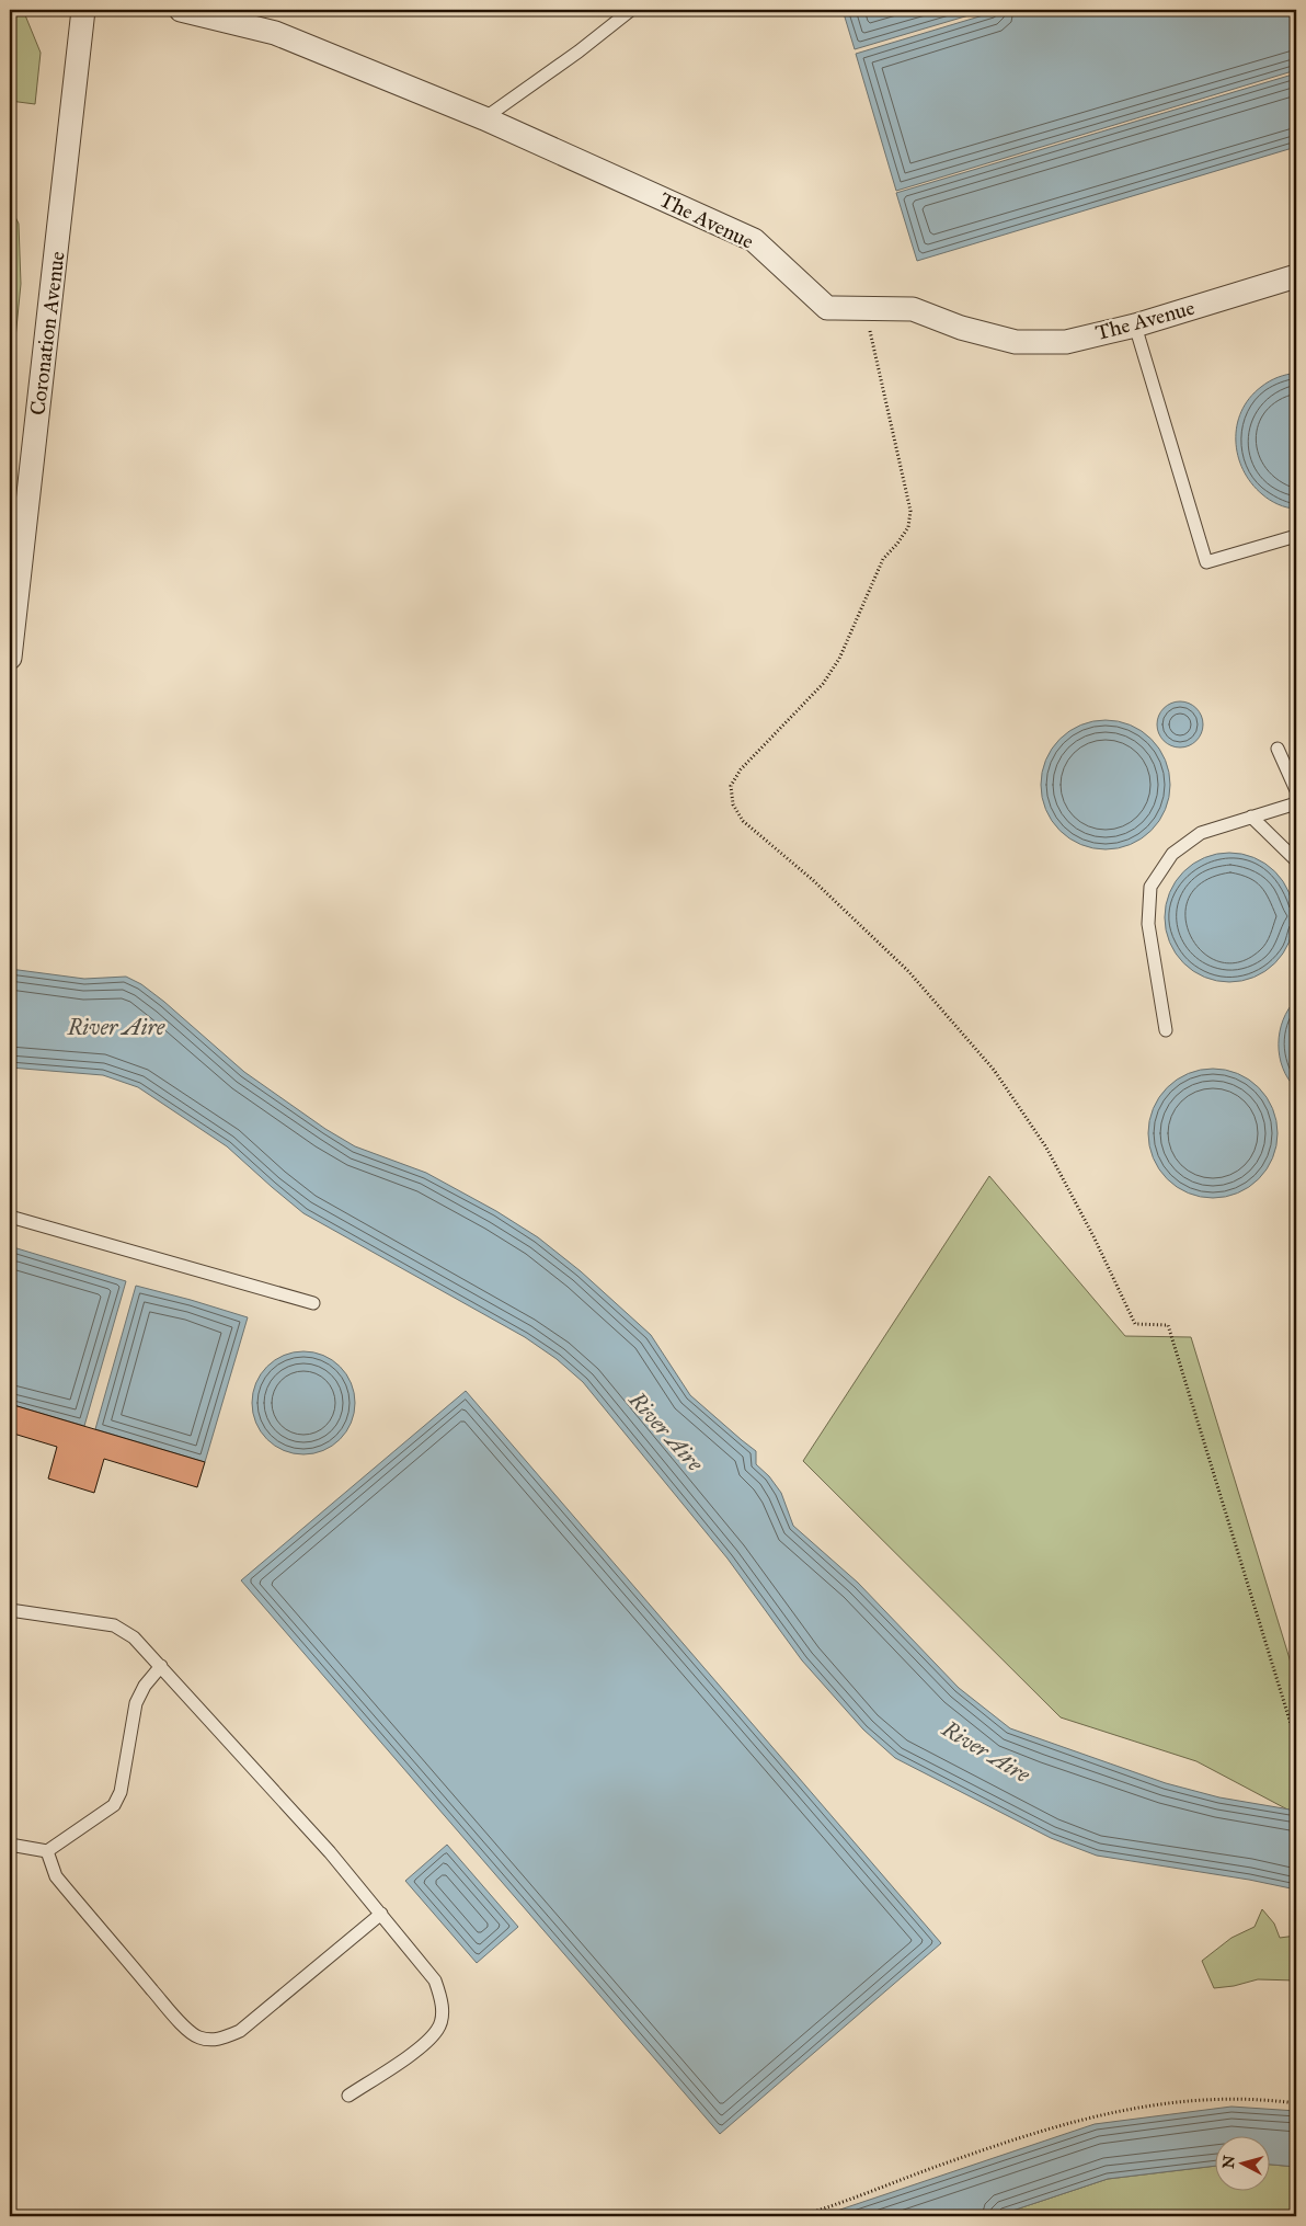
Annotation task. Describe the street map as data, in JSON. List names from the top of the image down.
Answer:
{
  "streets": {
    "street": ["The Avenue", "Coronation Avenue"]
  },
  "water": ["River Aire"],
  "north": "left"
}
